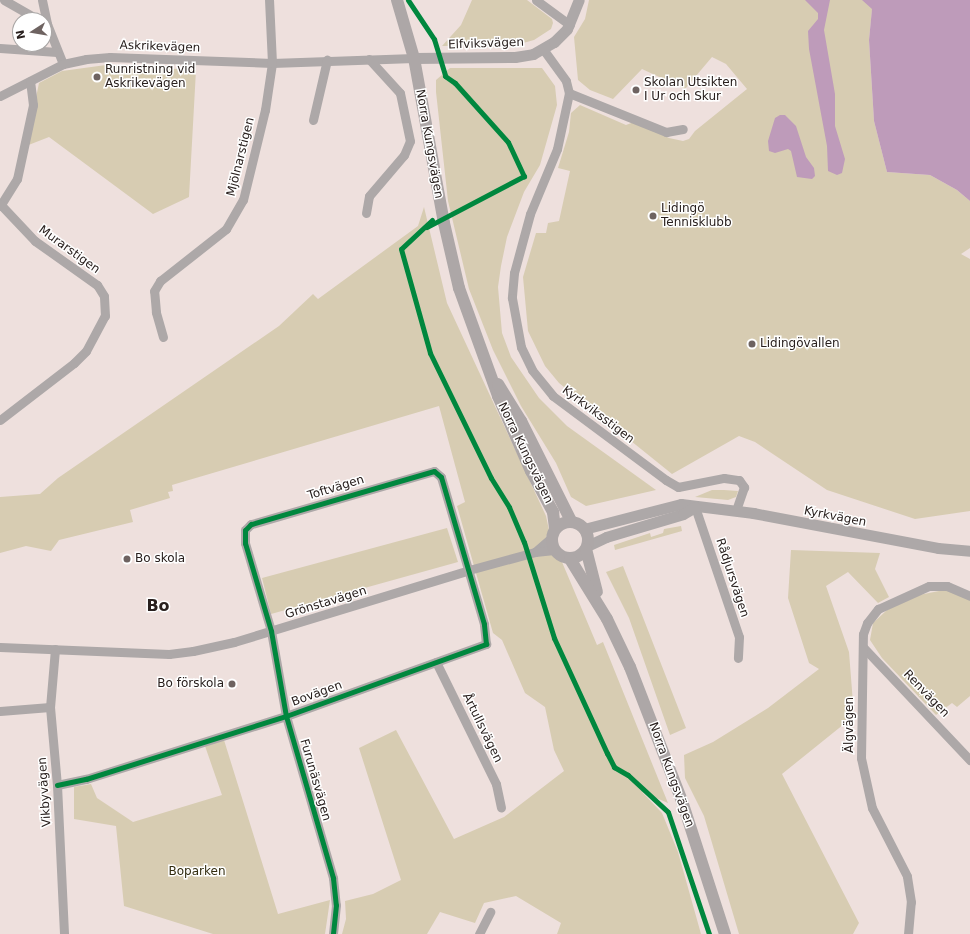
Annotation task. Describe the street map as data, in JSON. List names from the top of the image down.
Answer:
{
  "streets": {
    "main road": ["Norra Kungsvägen"],
    "street": [
      "Elfviksvägen",
      "Askrikevägen",
      "Mjölnarstigen",
      "Murarstigen",
      "Kyrkviksstigen",
      "Toftvägen",
      "Kyrkvägen",
      "Rådjursvägen",
      "Grönstavägen",
      "Bovägen",
      "Renvägen",
      "Älgvägen",
      "Årtullsvägen",
      "Furunäsvägen",
      "Vikbyvägen"
    ]
  },
  "crossings": [
    ["Elfviksvägen", "Askrikevägen"],
    ["Elfviksvägen", "Norra Kungsvägen"],
    ["Askrikevägen", "Norra Kungsvägen"],
    ["Askrikevägen", "Mjölnarstigen"],
    ["Norra Kungsvägen", "Kyrkvägen"],
    ["Norra Kungsvägen", "Grönstavägen"],
    ["Kyrkviksstigen", "Kyrkvägen"],
    ["Toftvägen", "Grönstavägen"],
    ["Toftvägen", "Bovägen"],
    ["Toftvägen", "Furunäsvägen"],
    ["Kyrkvägen", "Rådjursvägen"],
    ["Kyrkvägen", "Grönstavägen"],
    ["Grönstavägen", "Bovägen"],
    ["Grönstavägen", "Furunäsvägen"],
    ["Grönstavägen", "Vikbyvägen"],
    ["Bovägen", "Årtullsvägen"],
    ["Bovägen", "Furunäsvägen"],
    ["Bovägen", "Vikbyvägen"],
    ["Renvägen", "Älgvägen"]
  ],
  "districts": ["Bo"],
  "parks": ["Boparken"],
  "places": [
    "Runristning vid Askrikevägen",
    "Skolan Utsikten I Ur och Skur",
    "Lidingö Tennisklubb",
    "Lidingövallen",
    "Bo skola",
    "Bo förskola"
  ],
  "north": "left"
}
